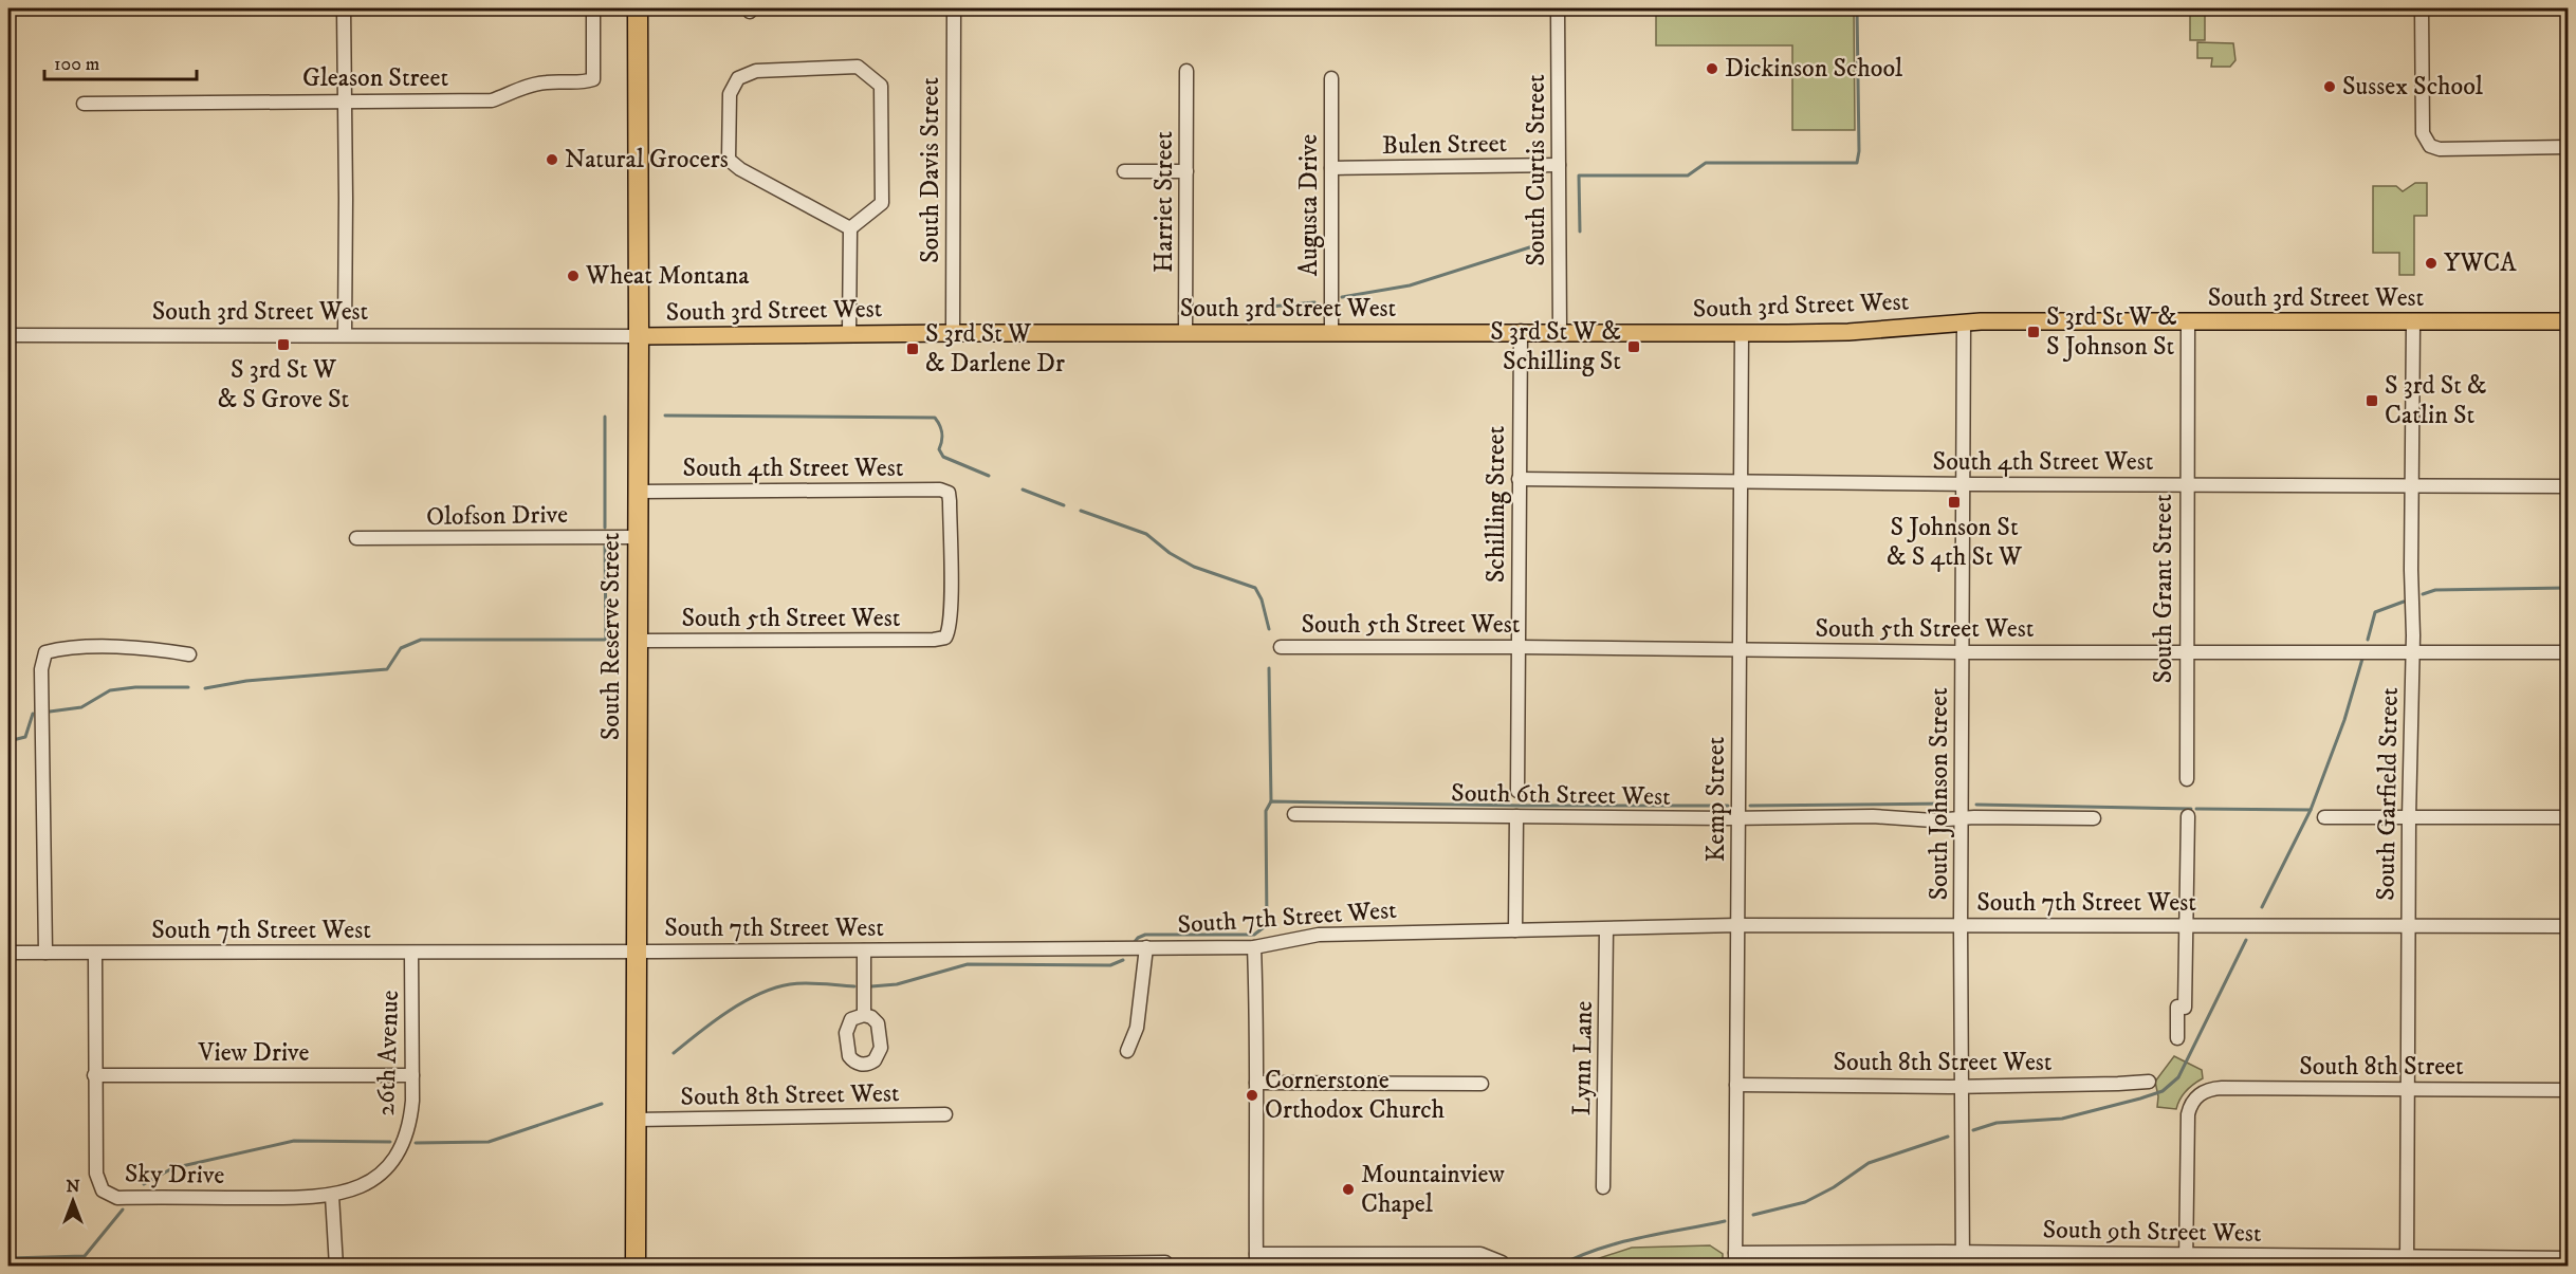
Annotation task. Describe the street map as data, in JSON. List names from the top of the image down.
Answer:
{
  "streets": {
    "highway": ["South Reserve Street"],
    "main road": ["South 3rd Street West"],
    "street": [
      "Gleason Street",
      "Bulen Street",
      "South Davis Street",
      "South Curtis Street",
      "Harriet Street",
      "Augusta Drive",
      "South 4th Street West",
      "Schilling Street",
      "Olofson Drive",
      "South Grant Street",
      "South 5th Street West",
      "South Johnson Street",
      "South Garfield Street",
      "South 6th Street West",
      "Kemp Street",
      "South 7th Street West",
      "View Drive",
      "26th Avenue",
      "Lynn Lane",
      "South 8th Street West",
      "South 8th Street",
      "Sky Drive",
      "South 9th Street West"
    ]
  },
  "crossings": [
    ["Bulen Street", "South Curtis Street"],
    ["Bulen Street", "Augusta Drive"],
    ["South Davis Street", "South 3rd Street West"],
    ["South Curtis Street", "South 3rd Street West"],
    ["Harriet Street", "South 3rd Street West"],
    ["Augusta Drive", "South 3rd Street West"],
    ["South 3rd Street West", "Schilling Street"],
    ["South 3rd Street West", "South Grant Street"],
    ["South 3rd Street West", "South Reserve Street"],
    ["South 3rd Street West", "South Johnson Street"],
    ["South 3rd Street West", "South Garfield Street"],
    ["South 3rd Street West", "Kemp Street"],
    ["South 4th Street West", "Schilling Street"],
    ["South 4th Street West", "South Grant Street"],
    ["South 4th Street West", "South 5th Street West"],
    ["South 4th Street West", "South Reserve Street"],
    ["South 4th Street West", "South Johnson Street"],
    ["South 4th Street West", "South Garfield Street"],
    ["South 4th Street West", "Kemp Street"],
    ["Schilling Street", "South 5th Street West"],
    ["Olofson Drive", "South Reserve Street"],
    ["South Grant Street", "South 5th Street West"],
    ["South 5th Street West", "South Reserve Street"],
    ["South 5th Street West", "South Johnson Street"],
    ["South 5th Street West", "South Garfield Street"],
    ["South 5th Street West", "Kemp Street"],
    ["South Reserve Street", "South 7th Street West"],
    ["South Reserve Street", "South 8th Street West"],
    ["South Johnson Street", "South 6th Street West"],
    ["South Johnson Street", "South 7th Street West"],
    ["South Johnson Street", "South 8th Street West"],
    ["South Johnson Street", "South 9th Street West"],
    ["South Garfield Street", "South 7th Street West"],
    ["South Garfield Street", "South 8th Street"],
    ["South Garfield Street", "South 9th Street West"],
    ["South 6th Street West", "Kemp Street"],
    ["Kemp Street", "South 7th Street West"],
    ["Kemp Street", "South 8th Street West"],
    ["Kemp Street", "South 9th Street West"],
    ["South 7th Street West", "26th Avenue"],
    ["South 7th Street West", "Lynn Lane"],
    ["South 7th Street West", "Sky Drive"],
    ["View Drive", "26th Avenue"],
    ["View Drive", "Sky Drive"],
    ["26th Avenue", "Sky Drive"],
    ["South 8th Street", "South 9th Street West"]
  ],
  "places": {
    "other": [
      "Dickinson School",
      "Sussex School",
      "Natural Grocers",
      "YWCA",
      "Wheat Montana",
      "Cornerstone Orthodox Church",
      "Mountainview Chapel"
    ],
    "transit": [
      "S 3rd St W & S Johnson St",
      "S 3rd St W & S Grove St",
      "S 3rd St W & Schilling St",
      "S 3rd St W & Darlene Dr",
      "S 3rd St & Catlin St",
      "S Johnson St & S 4th St W"
    ]
  },
  "scale_bar": "100 m",
  "north": "top"
}
